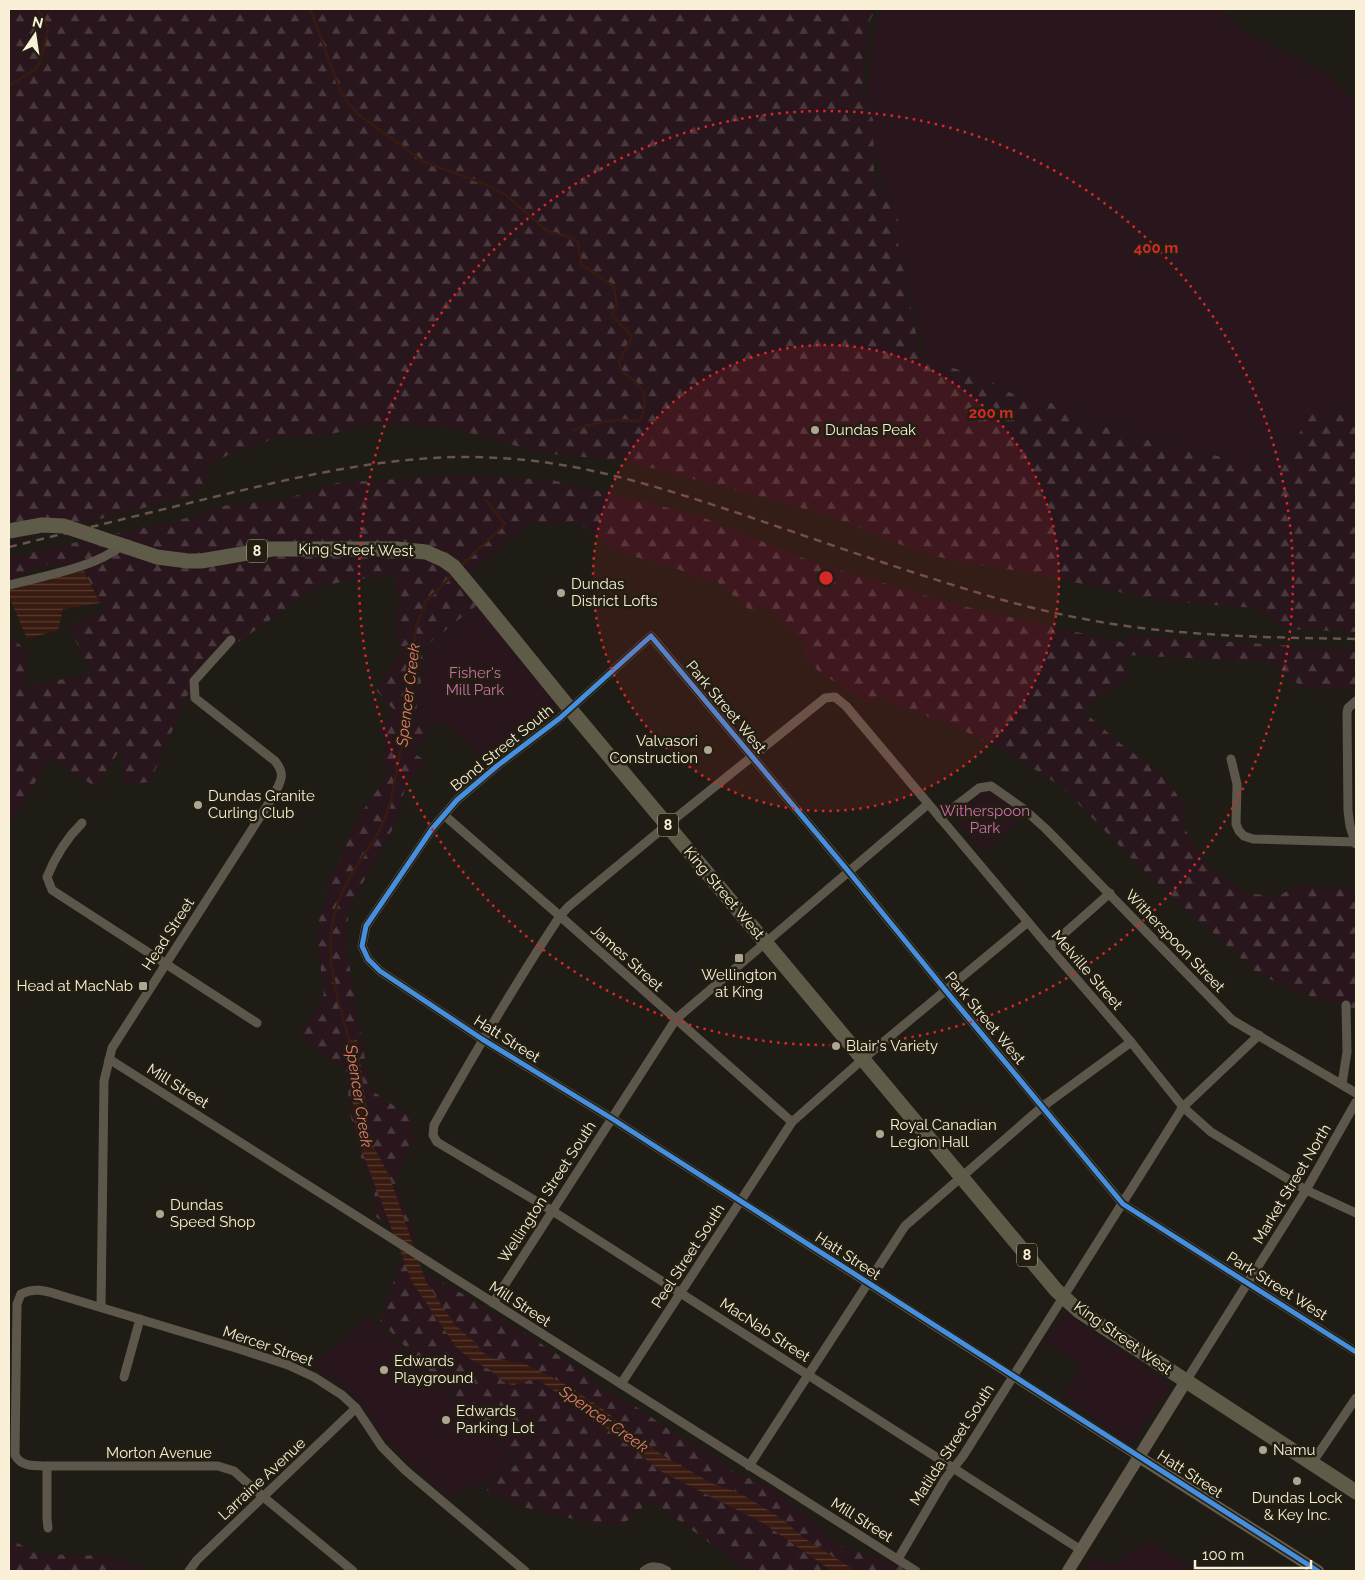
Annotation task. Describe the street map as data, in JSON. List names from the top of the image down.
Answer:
{
  "streets": {
    "main road": ["King Street West", "8"],
    "street": [
      "Park Street West",
      "Bond Street South",
      "Head Street",
      "Witherspoon Street",
      "James Street",
      "Melville Street",
      "Hatt Street",
      "Mill Street",
      "Market Street North",
      "Wellington Street South",
      "Peel Street South",
      "MacNab Street",
      "Mercer Street",
      "Matilda Street South",
      "Morton Avenue",
      "Larraine Avenue"
    ]
  },
  "crossings": [
    ["King Street West", "Bond Street South"],
    ["King Street West", "Market Street North"],
    ["King Street West", "Wellington Street South"],
    ["King Street West", "Peel Street South"],
    ["King Street West", "Matilda Street South"],
    ["Park Street West", "Bond Street South"],
    ["Park Street West", "Melville Street"],
    ["Park Street West", "Market Street North"],
    ["Park Street West", "Wellington Street South"],
    ["Park Street West", "Peel Street South"],
    ["Park Street West", "Matilda Street South"],
    ["Bond Street South", "James Street"],
    ["Bond Street South", "Hatt Street"],
    ["Head Street", "Mill Street"],
    ["Head Street", "Mercer Street"],
    ["Witherspoon Street", "Melville Street"],
    ["Witherspoon Street", "Matilda Street South"],
    ["James Street", "Wellington Street South"],
    ["James Street", "Peel Street South"],
    ["Melville Street", "Market Street North"],
    ["Melville Street", "Wellington Street South"],
    ["Melville Street", "Peel Street South"],
    ["Melville Street", "Matilda Street South"],
    ["Hatt Street", "Wellington Street South"],
    ["Hatt Street", "Peel Street South"],
    ["Hatt Street", "MacNab Street"],
    ["Hatt Street", "Matilda Street South"],
    ["Mill Street", "Wellington Street South"],
    ["Mill Street", "Peel Street South"],
    ["Mill Street", "Matilda Street South"],
    ["Wellington Street South", "MacNab Street"],
    ["Peel Street South", "MacNab Street"],
    ["MacNab Street", "Matilda Street South"],
    ["Mercer Street", "Morton Avenue"],
    ["Mercer Street", "Larraine Avenue"],
    ["Morton Avenue", "Larraine Avenue"]
  ],
  "water": ["Spencer Creek"],
  "parks": ["Fisher's Mill Park", "Witherspoon Park"],
  "places": {
    "other": [
      "Dundas Peak",
      "Dundas District Lofts",
      "Valvasori Construction",
      "Dundas Granite Curling Club",
      "Blair's Variety",
      "Royal Canadian Legion Hall",
      "Dundas Speed Shop",
      "Edwards Playground",
      "Edwards Parking Lot",
      "Namu",
      "Dundas Lock & Key Inc."
    ],
    "transit": ["Wellington at King", "Head at MacNab"]
  },
  "scale_bar": "100 m",
  "north": "top",
  "rings": ["400 m", "200 m"]
}
